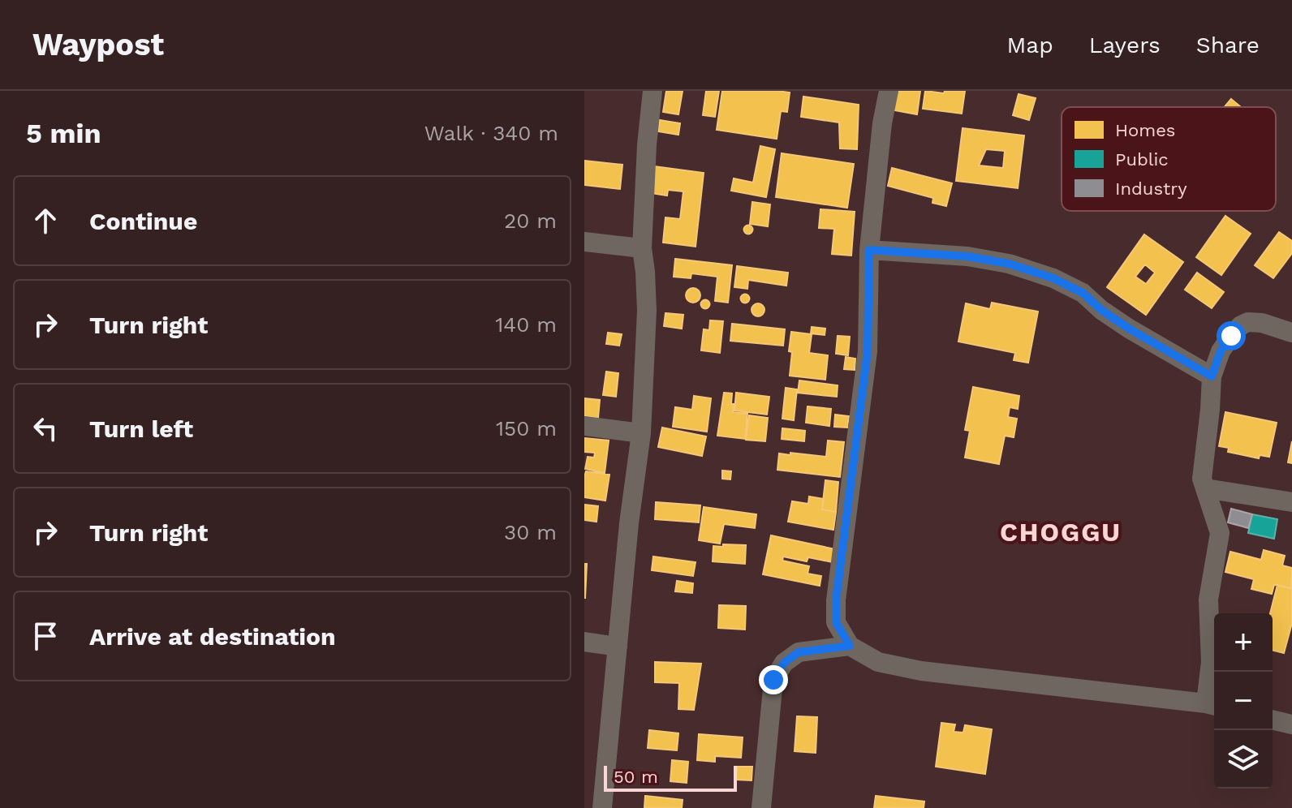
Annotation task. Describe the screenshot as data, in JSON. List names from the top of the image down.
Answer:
{
  "districts": ["CHOGGU"],
  "legend": ["Homes", "Public", "Industry"],
  "scale_bar": "50 m",
  "page": {
    "header": "Waypost",
    "nav": ["Map", "Layers", "Share"],
    "heading": ["5 min", "Walk · 340 m"],
    "list": [
      ["Continue", "20 m"],
      ["Turn right", "140 m"],
      ["Turn left", "150 m"],
      ["Turn right", "30 m"],
      "Arrive at destination"
    ],
    "map_buttons": ["+", "−"],
    "scale": "50 m"
  }
}
